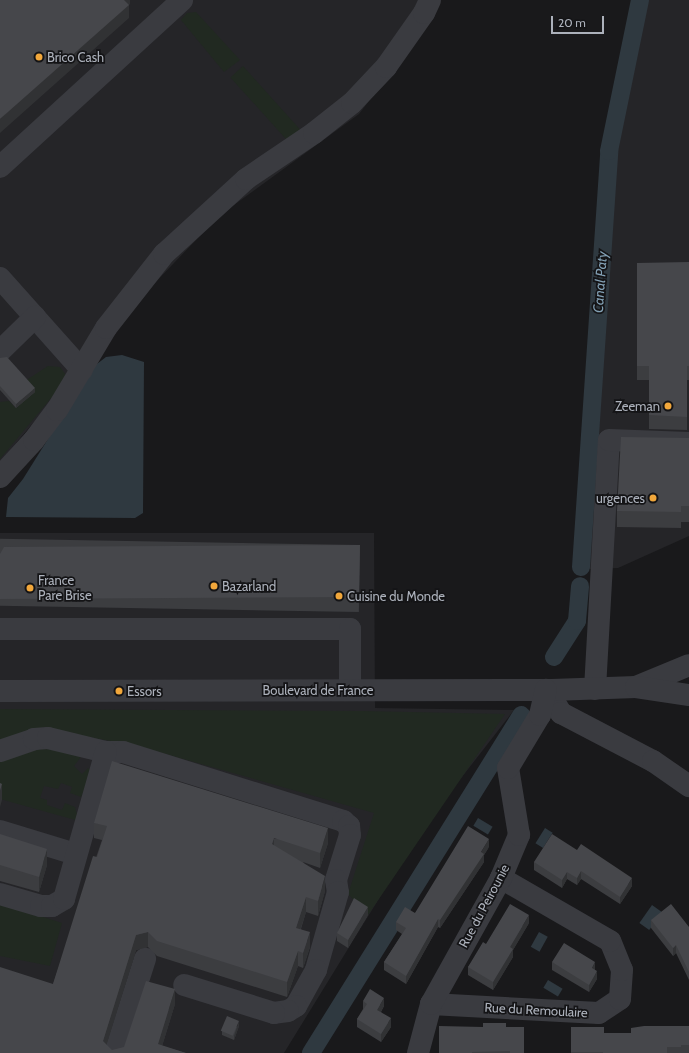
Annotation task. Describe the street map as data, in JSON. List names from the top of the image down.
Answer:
{
  "streets": {
    "street": ["Boulevard de France", "Rue du Peirounie", "Rue du Remoulaire"]
  },
  "crossings": [
    ["Boulevard de France", "Rue du Peirounie"],
    ["Rue du Peirounie", "Rue du Remoulaire"]
  ],
  "water": ["Canal Paty"],
  "places": [
    "Brico Cash",
    "Zeeman",
    "urgences",
    "Bazarland",
    "France Pare Brise",
    "Cuisine du Monde",
    "Essors"
  ],
  "scale_bar": "20 m"
}
